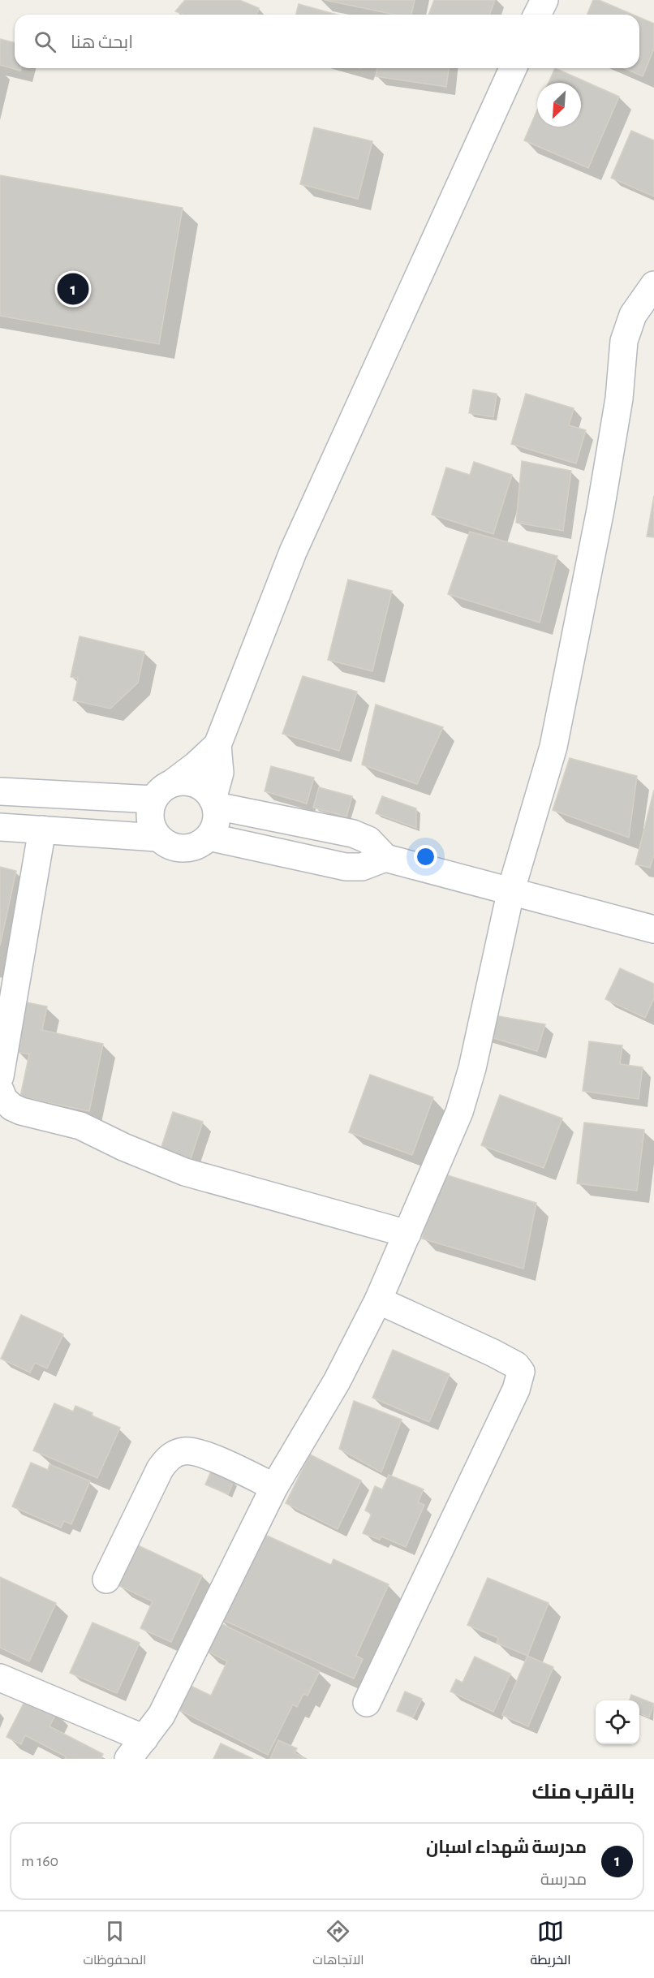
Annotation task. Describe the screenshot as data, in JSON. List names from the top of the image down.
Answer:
{
  "north": "bottom left",
  "page": {
    "search": "ابحث هنا",
    "pins": "1",
    "heading": "بالقرب منك",
    "list": [
      {
        "mark": "1",
        "name": "مدرسة شهداء اسبان",
        "note": "مدرسة",
        "value": "160 m"
      }
    ],
    "nav": ["الخريطة", "الاتجاهات", "المحفوظات"]
  }
}
